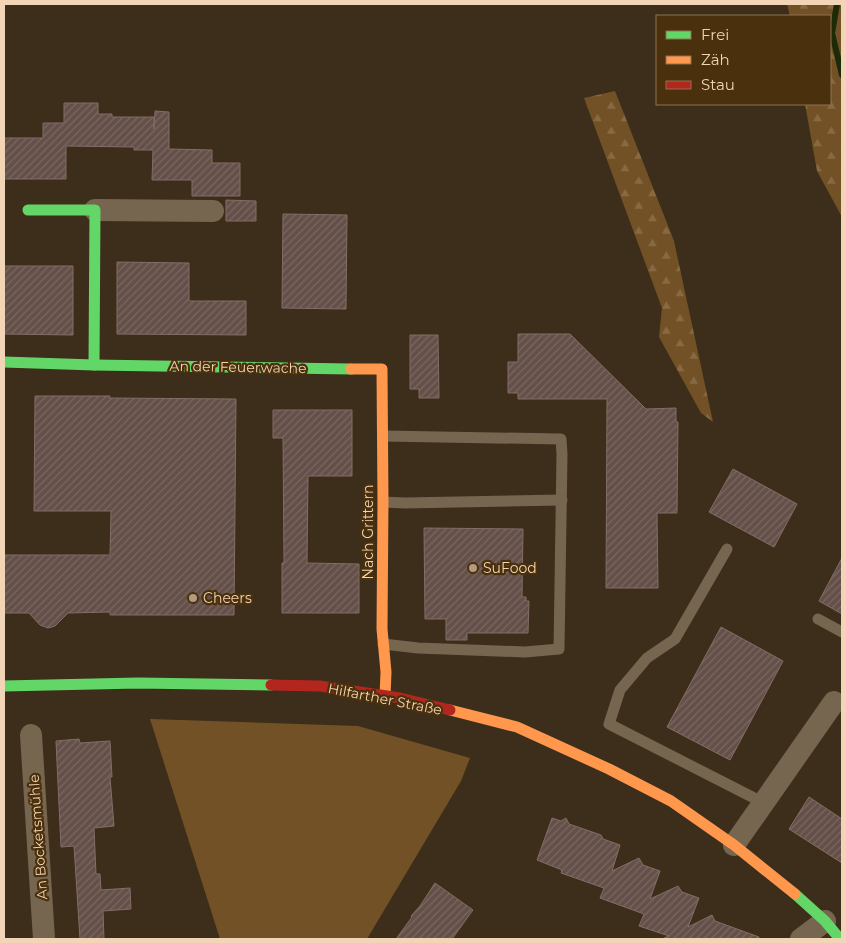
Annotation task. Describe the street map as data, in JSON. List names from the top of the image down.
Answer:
{
  "streets": {
    "street": [
      "An der Feuerwache",
      "Nach Grittern",
      "Hilfarther Straße",
      "An Bocketsmühle"
    ]
  },
  "crossings": [
    ["An der Feuerwache", "Nach Grittern"],
    ["Nach Grittern", "Hilfarther Straße"]
  ],
  "places": ["SuFood", "Cheers"],
  "legend": ["Frei", "Zäh", "Stau"]
}
